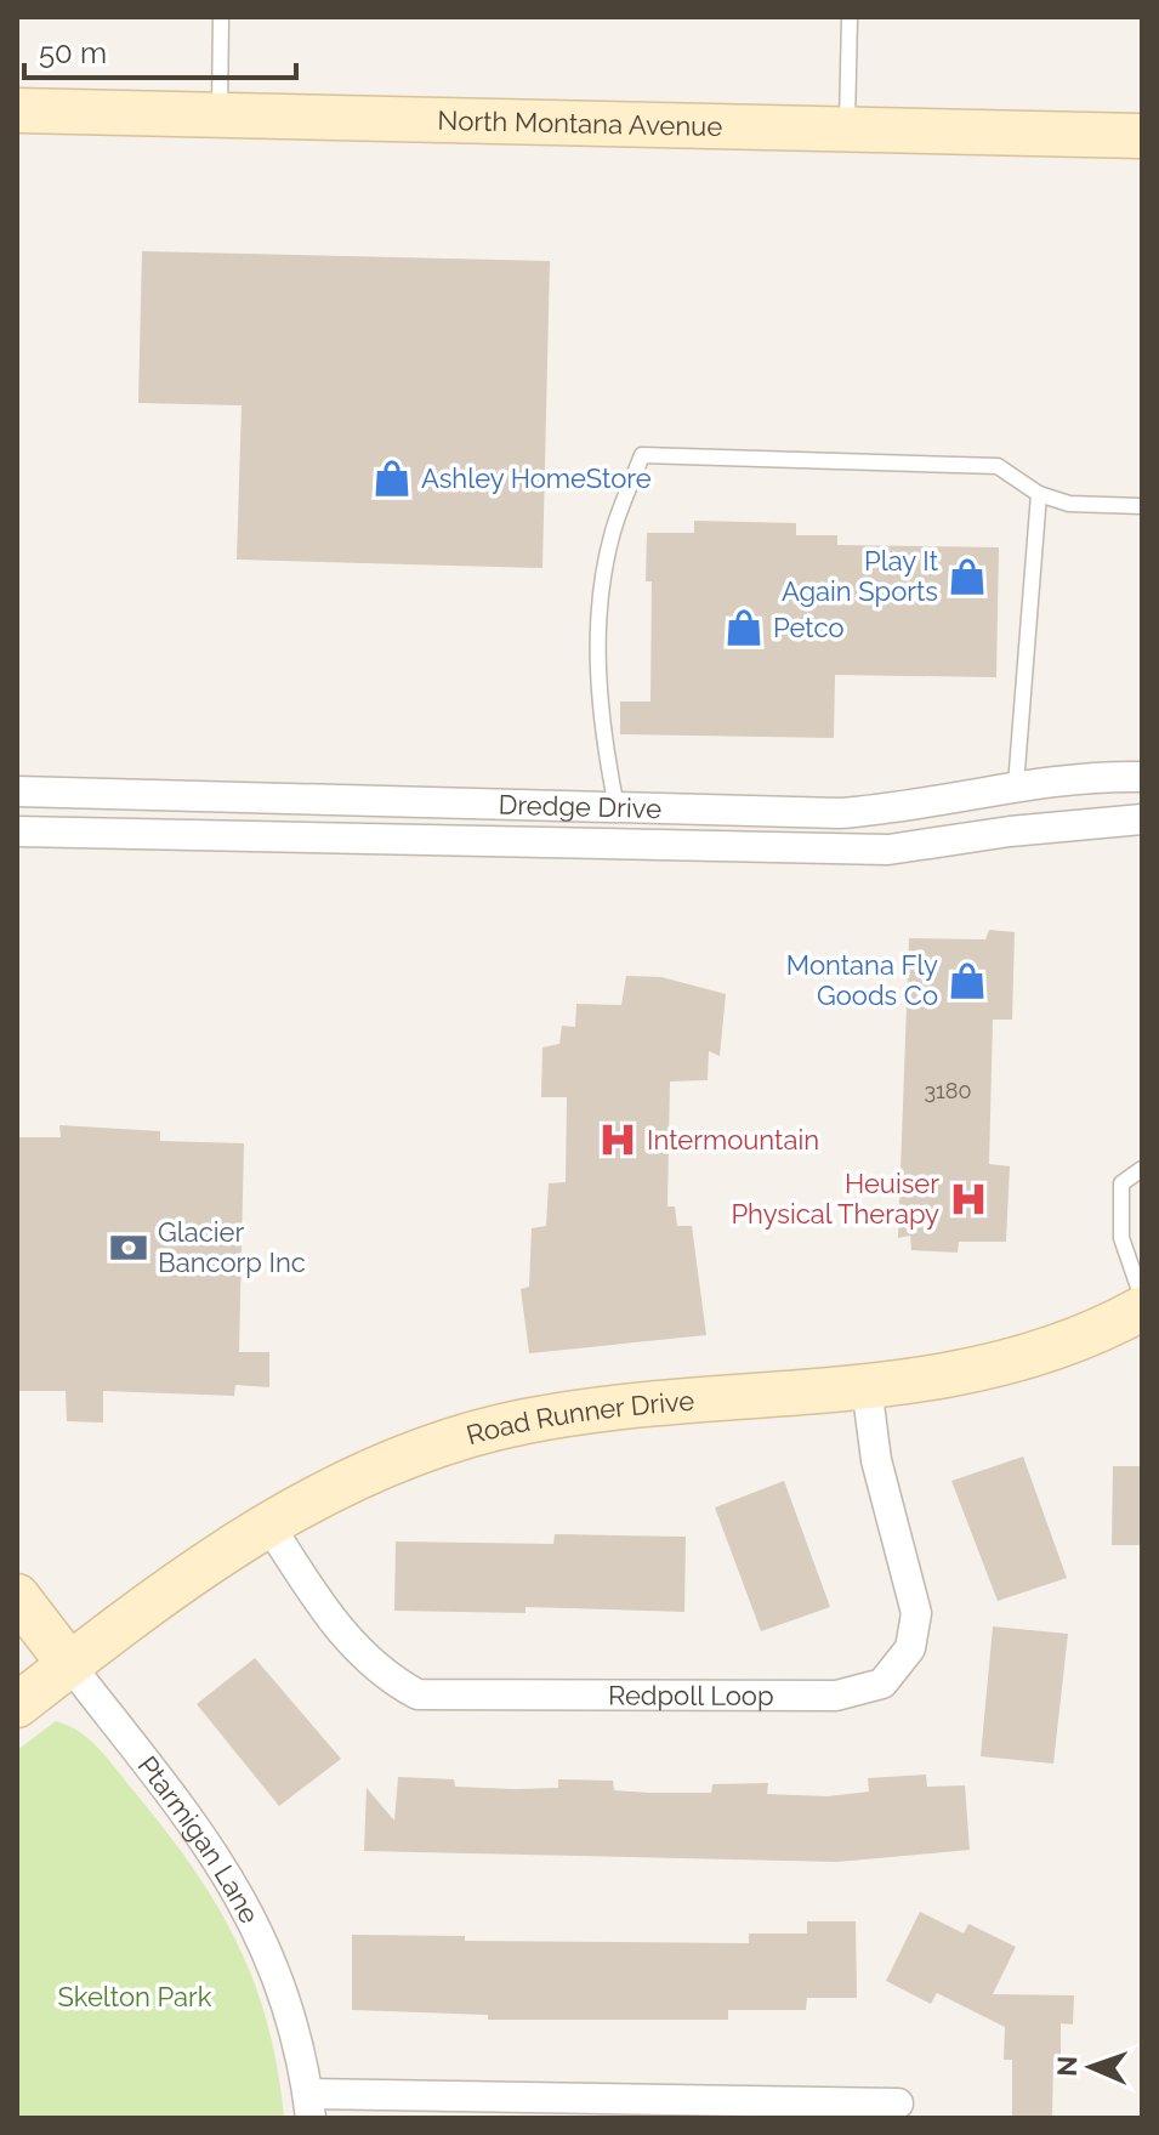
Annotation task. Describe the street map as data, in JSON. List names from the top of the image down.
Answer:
{
  "streets": {
    "street": [
      "North Montana Avenue",
      "Dredge Drive",
      "Road Runner Drive",
      "Redpoll Loop",
      "Ptarmigan Lane"
    ]
  },
  "crossings": [
    ["Road Runner Drive", "Redpoll Loop"],
    ["Road Runner Drive", "Ptarmigan Lane"]
  ],
  "parks": ["Skelton Park"],
  "places": {
    "shop": [
      "Ashley HomeStore",
      "Play It Again Sports",
      "Petco",
      "Montana Fly Goods Co"
    ],
    "hospital": ["Intermountain", "Heuiser Physical Therapy"],
    "bank": ["Glacier Bancorp Inc"]
  },
  "house_numbers": ["3180"],
  "scale_bar": "50 m",
  "north": "left"
}
